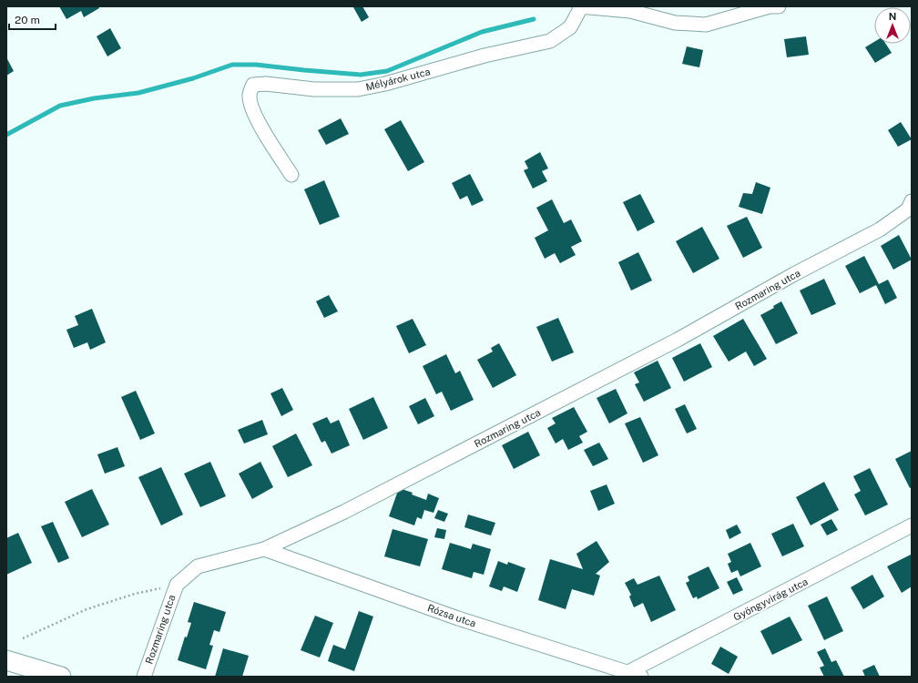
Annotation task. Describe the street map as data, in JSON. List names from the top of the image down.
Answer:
{
  "streets": {
    "street": [
      "Mélyárok utca",
      "Rozmaring utca",
      "Gyöngyvirág utca",
      "Rózsa utca"
    ]
  },
  "crossings": [
    ["Rozmaring utca", "Rózsa utca"],
    ["Gyöngyvirág utca", "Rózsa utca"]
  ],
  "scale_bar": "20 m",
  "north": "top"
}
